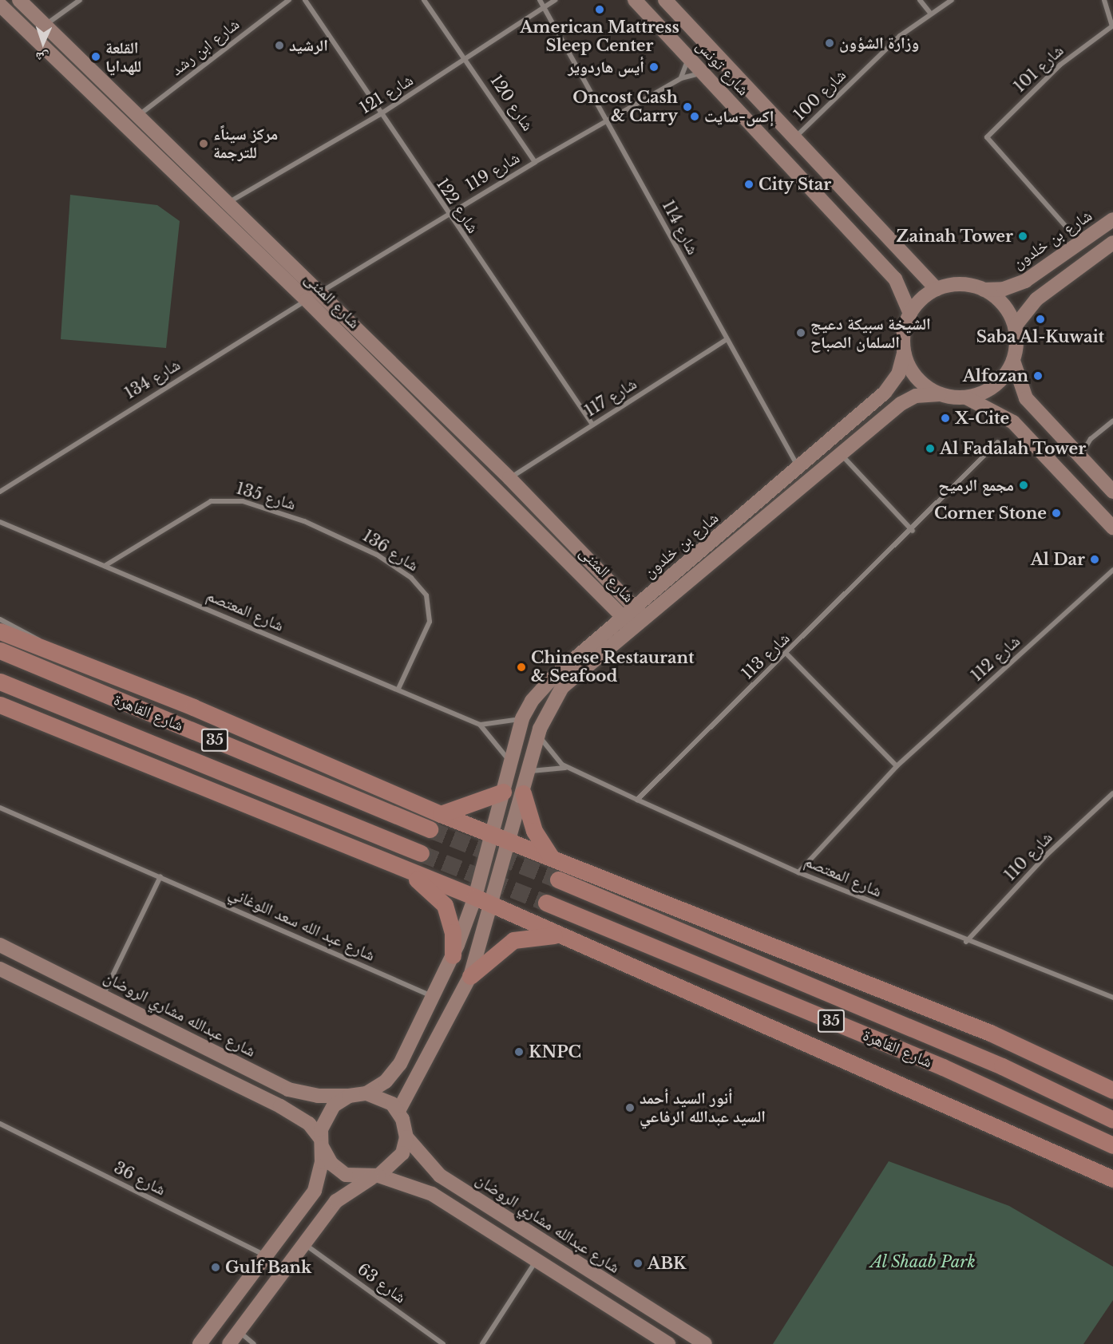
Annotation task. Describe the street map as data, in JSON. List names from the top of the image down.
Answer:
{
  "streets": {
    "main road": ["شارع القاهرة", "35"],
    "street": [
      "شارع ابن رشد",
      "شارع تونس",
      "شارع 101",
      "شارع 121",
      "شارع 100",
      "شارع 120",
      "شارع 119",
      "شارع 122",
      "شارع 114",
      "شارع بن خلدون",
      "شارع المثنى",
      "شارع 134",
      "شارع 117",
      "شارع 135",
      "شارع 136",
      "شارع المعتصم",
      "شارع 113",
      "شارع 112",
      "شارع 110",
      "شارع عبد الله سعد اللوغاني",
      "شارع عبدالله مشاري الروضان",
      "شارع 36",
      "شارع 63"
    ]
  },
  "crossings": [
    ["شارع ابن رشد", "شارع المثنى"],
    ["شارع تونس", "شارع 100"],
    ["شارع تونس", "شارع 119"],
    ["شارع تونس", "شارع بن خلدون"],
    ["شارع 101", "شارع بن خلدون"],
    ["شارع 121", "شارع 120"],
    ["شارع 121", "شارع 122"],
    ["شارع 121", "شارع 114"],
    ["شارع 121", "شارع المثنى"],
    ["شارع 120", "شارع 119"],
    ["شارع 119", "شارع 122"],
    ["شارع 119", "شارع 114"],
    ["شارع 119", "شارع المثنى"],
    ["شارع 119", "شارع 134"],
    ["شارع 122", "شارع 117"],
    ["شارع 114", "شارع بن خلدون"],
    ["شارع 114", "شارع 117"],
    ["شارع بن خلدون", "شارع المثنى"],
    ["شارع بن خلدون", "شارع المعتصم"],
    ["شارع المثنى", "شارع 134"],
    ["شارع المثنى", "شارع 117"],
    ["شارع 135", "شارع 136"],
    ["شارع 135", "شارع المعتصم"],
    ["شارع 136", "شارع المعتصم"],
    ["شارع المعتصم", "شارع 113"],
    ["شارع المعتصم", "شارع 112"],
    ["شارع المعتصم", "شارع 110"]
  ],
  "parks": ["Al Shaab Park"],
  "places": [
    "American Mattress Sleep Center",
    "وزارة الشؤون",
    "الرشيد",
    "القلعة للهدايا",
    "أيس هاردوير",
    "Oncost Cash & Carry",
    "إكس-سايت",
    "مركز سيناًء للترجمة",
    "City Star",
    "Zainah Tower",
    "Saba Al-Kuwait",
    "الشيخة سبيكة دعيج السلمان الصباح",
    "Alfozan",
    "X-Cite",
    "Al Fadalah Tower",
    "مجمع الرميح",
    "Corner Stone",
    "Al Dar",
    "Chinese Restaurant & Seafood",
    "KNPC",
    "أنور السيد أحمد السيد عبدالله الرفاعي",
    "ABK",
    "Gulf Bank"
  ],
  "north": "bottom"
}
